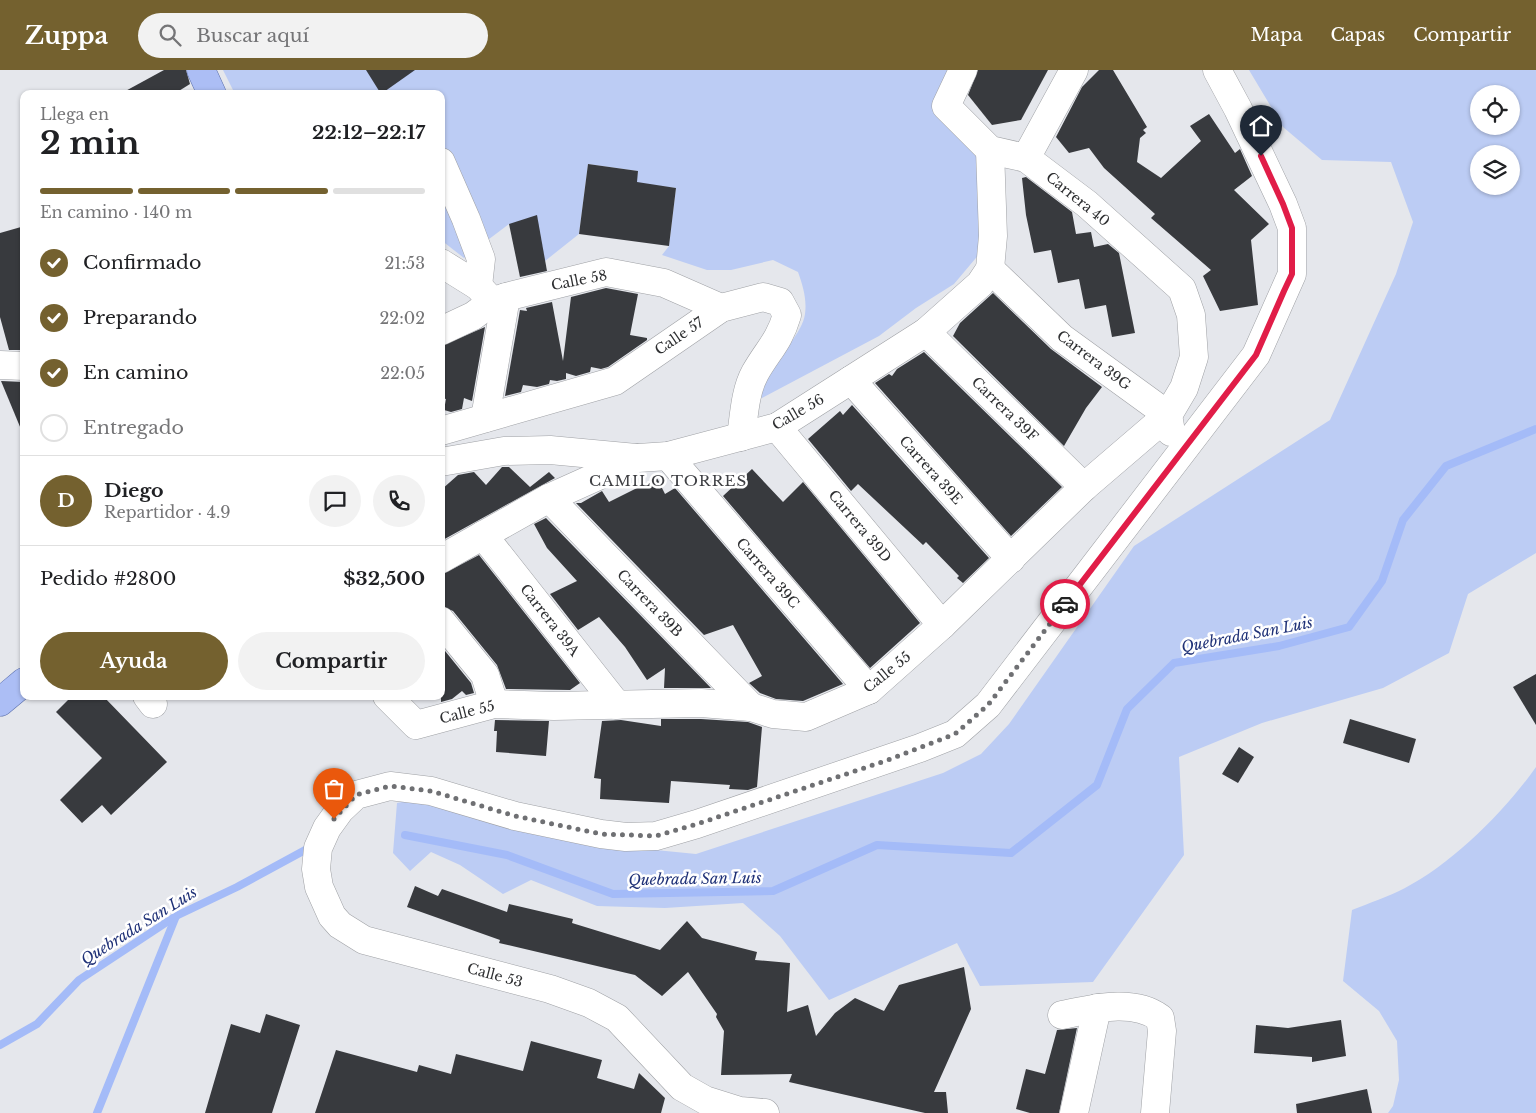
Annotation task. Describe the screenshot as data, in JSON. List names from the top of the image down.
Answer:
{
  "streets": {
    "street": [
      "Carrera 40",
      "Calle 58",
      "Calle 57",
      "Carrera 39G",
      "Carrera 39F",
      "Calle 56",
      "Carrera 39E",
      "Carrera 39D",
      "Carrera 39C",
      "Carrera 39B",
      "Carrera 39A",
      "Calle 55",
      "Calle 53"
    ]
  },
  "crossings": [
    ["Carrera 40", "Calle 55"],
    ["Calle 58", "Calle 57"],
    ["Calle 57", "Calle 56"],
    ["Carrera 39G", "Calle 56"],
    ["Carrera 39G", "Calle 55"],
    ["Carrera 39F", "Calle 56"],
    ["Carrera 39F", "Calle 55"],
    ["Calle 56", "Carrera 39E"],
    ["Calle 56", "Carrera 39D"],
    ["Calle 56", "Carrera 39C"],
    ["Calle 56", "Carrera 39B"],
    ["Calle 56", "Carrera 39A"],
    ["Carrera 39E", "Calle 55"],
    ["Carrera 39D", "Calle 55"],
    ["Carrera 39C", "Calle 55"],
    ["Carrera 39B", "Calle 55"],
    ["Carrera 39A", "Calle 55"]
  ],
  "districts": ["CAMILO TORRES"],
  "water": ["Quebrada San Luis"],
  "page": {
    "header": "Zuppa",
    "search": "Buscar aquí",
    "nav": ["Mapa", "Capas", "Compartir"],
    "heading": ["2 min", "Llega en", "22:12–22:17"],
    "panel": [
      "Diego",
      "Repartidor · 4.9",
      "Pedido #2800",
      "$32,500"
    ],
    "bar": "En camino · 140 m",
    "list": [
      ["Confirmado", "21:53"],
      ["Preparando", "22:02"],
      ["En camino", "22:05"],
      "Entregado"
    ],
    "round": "D",
    "buttons": ["Ayuda", "Compartir"]
  }
}
